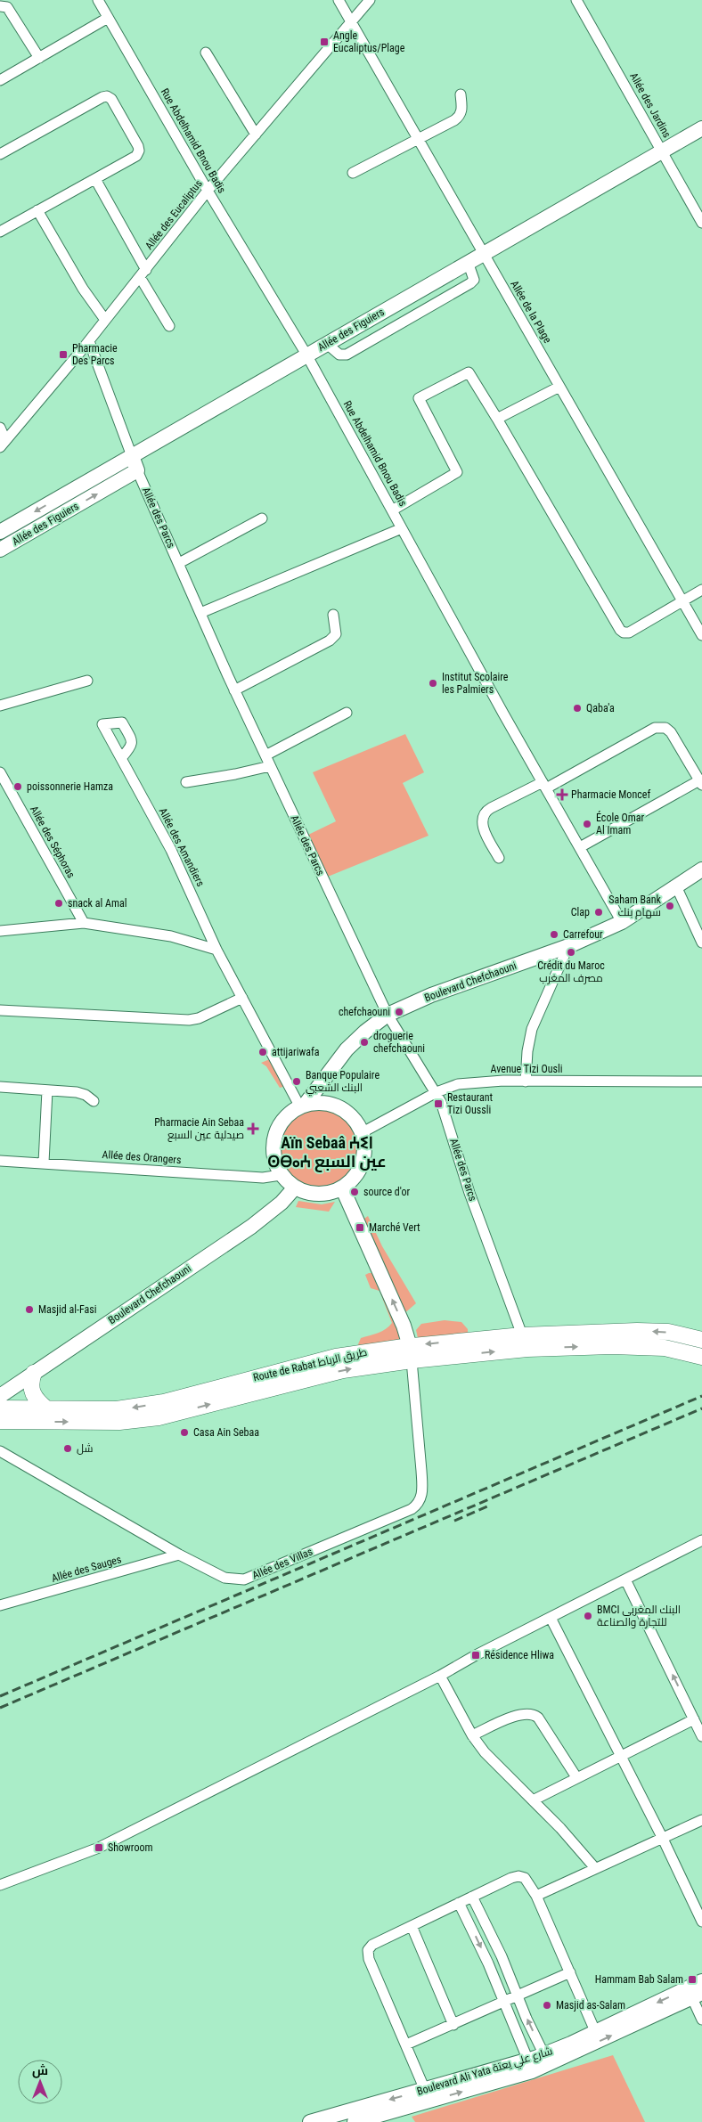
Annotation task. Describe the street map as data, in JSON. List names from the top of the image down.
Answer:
{
  "streets": {
    "main road": ["Route de Rabat طريق الرباط"],
    "street": [
      "Allée des Jardins",
      "Rue Abdelhamid Bnou Badis",
      "Allée des Eucaliptus",
      "Allée de la Plage",
      "Allée des Figuiers",
      "Allée des Parcs",
      "Allée des Séphoras",
      "Allée des Amandiers",
      "Boulevard Chefchaouni",
      "Avenue Tizi Ousli",
      "Allée des Orangers",
      "Allée des Villas",
      "Allée des Sauges",
      "Boulevard Ali Yata شارع علي يعتة"
    ]
  },
  "crossings": [
    ["Allée des Jardins", "Allée des Figuiers"],
    ["Rue Abdelhamid Bnou Badis", "Allée des Eucaliptus"],
    ["Rue Abdelhamid Bnou Badis", "Allée des Figuiers"],
    ["Rue Abdelhamid Bnou Badis", "Boulevard Chefchaouni"],
    ["Allée des Eucaliptus", "Allée de la Plage"],
    ["Allée des Eucaliptus", "Allée des Parcs"],
    ["Allée de la Plage", "Allée des Figuiers"],
    ["Allée des Figuiers", "Allée des Parcs"],
    ["Allée des Parcs", "Boulevard Chefchaouni"],
    ["Allée des Parcs", "Avenue Tizi Ousli"],
    ["Allée des Parcs", "Route de Rabat طريق الرباط"],
    ["Allée des Amandiers", "Boulevard Chefchaouni"],
    ["Allée des Amandiers", "Avenue Tizi Ousli"],
    ["Allée des Amandiers", "Allée des Orangers"],
    ["Allée des Amandiers", "Allée des Villas"],
    ["Boulevard Chefchaouni", "Avenue Tizi Ousli"],
    ["Boulevard Chefchaouni", "Allée des Orangers"],
    ["Boulevard Chefchaouni", "Allée des Villas"],
    ["Avenue Tizi Ousli", "Allée des Orangers"],
    ["Avenue Tizi Ousli", "Allée des Villas"],
    ["Allée des Orangers", "Allée des Villas"],
    ["Route de Rabat طريق الرباط", "Allée des Villas"],
    ["Allée des Villas", "Allée des Sauges"]
  ],
  "districts": ["Aïn Sebaâ ⵄⵉⵏ ⵙⴱⴰⵄ عين السبع"],
  "places": {
    "transit": [
      "Angle Eucaliptus/Plage",
      "Pharmacie Des Parcs",
      "Restaurant Tizi Oussli",
      "Marché Vert",
      "Résidence Hliwa",
      "Showroom",
      "Hammam Bab Salam"
    ],
    "other": [
      "Institut Scolaire les Palmiers",
      "Qaba'a",
      "poissonnerie Hamza",
      "École Omar Al Imam",
      "snack al Amal",
      "Saham Bank سهام بنك",
      "Clap",
      "Carrefour",
      "Crédit du Maroc مصرف المغرب",
      "chefchaouni",
      "droguerie chefchaouni",
      "attijariwafa",
      "Banque Populaire البنك الشعبي",
      "source d'or",
      "Masjid al-Fasi",
      "Casa Ain Sebaa",
      "شل",
      "BMCI البنك المغربي للتجارة والصناعة",
      "Masjid as-Salam"
    ],
    "health": ["Pharmacie Moncef", "Pharmacie Ain Sebaa صيدلية عين السبع"]
  },
  "north": "top"
}
